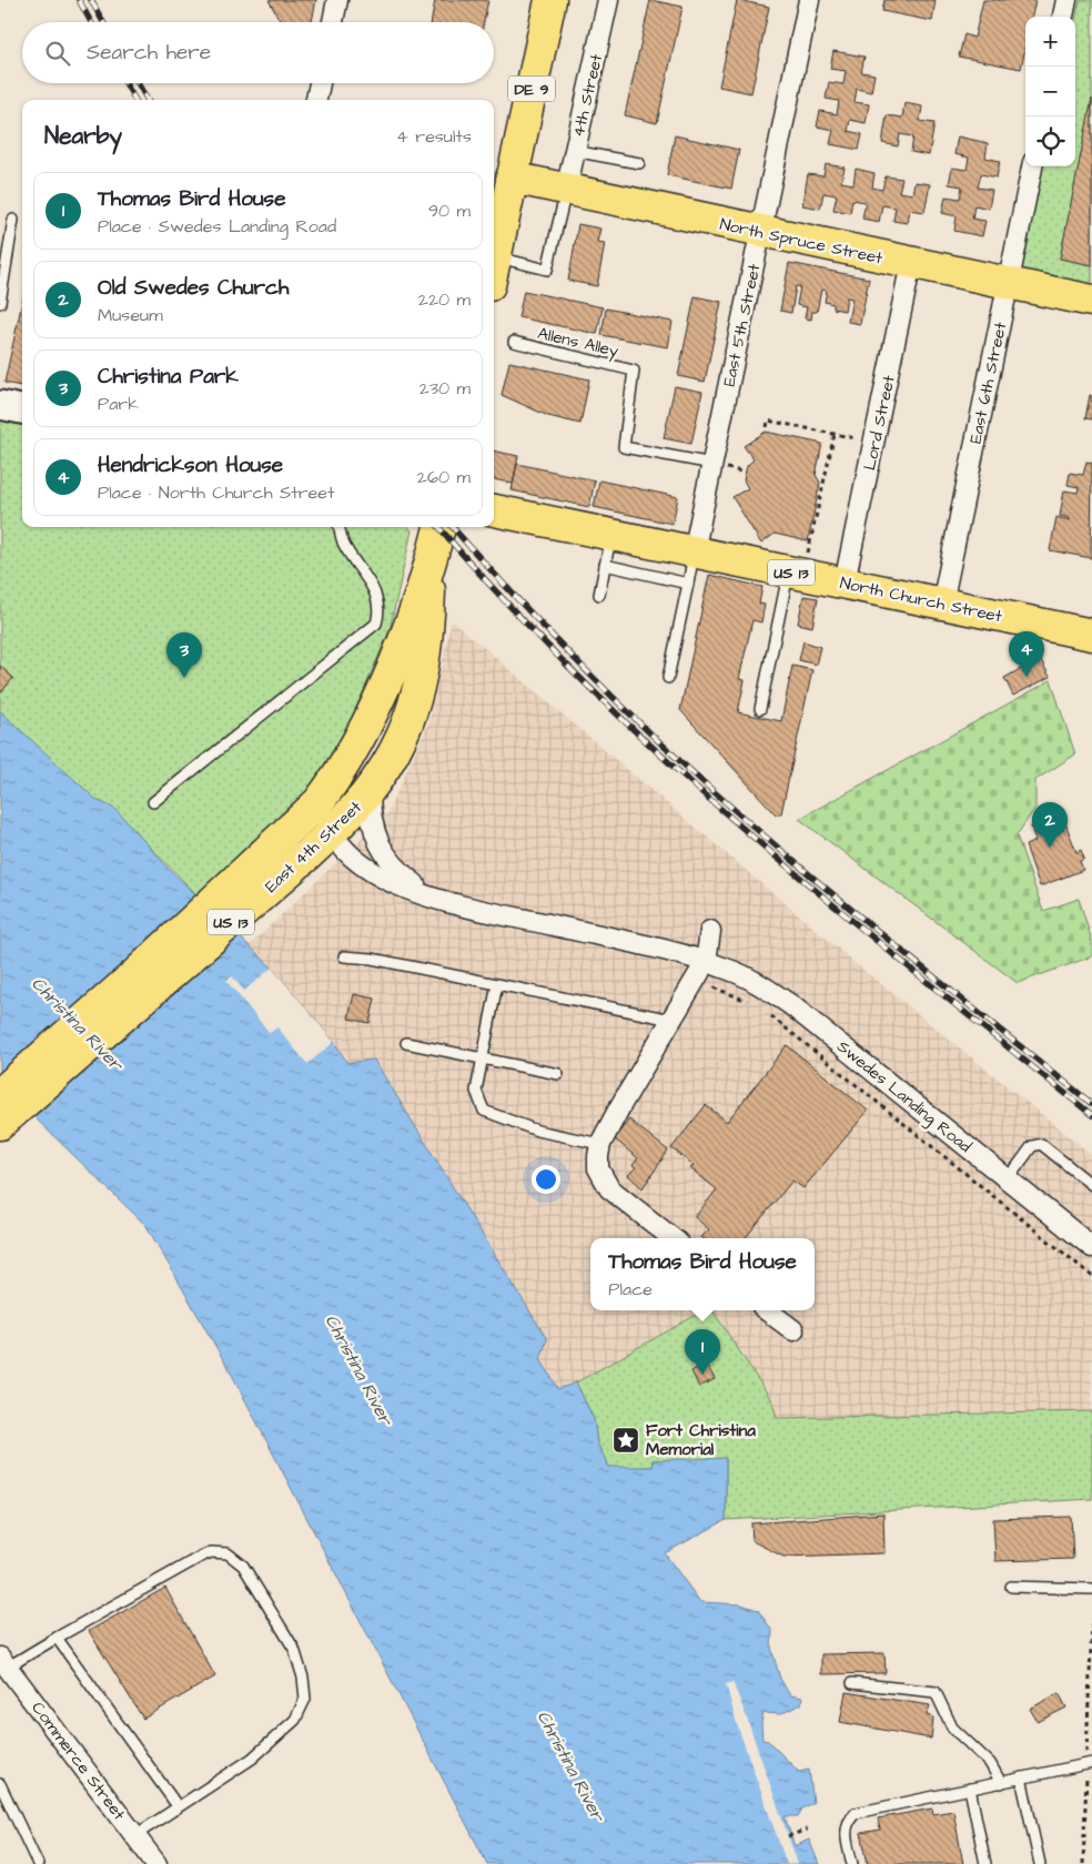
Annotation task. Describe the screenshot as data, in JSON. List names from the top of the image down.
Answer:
{
  "streets": {
    "main road": [
      "DE 9",
      "North Spruce Street",
      "US 13",
      "North Church Street",
      "East 4th Street"
    ],
    "street": [
      "4th Street",
      "East 5th Street",
      "East 6th Street",
      "Lord Street",
      "Swedes Landing Road",
      "Commerce Street"
    ],
    "lane": ["Allens Alley"]
  },
  "crossings": [
    ["DE 9", "North Spruce Street"],
    ["4th Street", "North Spruce Street"],
    ["North Spruce Street", "East 5th Street"],
    ["North Spruce Street", "East 6th Street"],
    ["North Spruce Street", "Lord Street"],
    ["East 5th Street", "Allens Alley"],
    ["East 5th Street", "North Church Street"],
    ["East 6th Street", "North Church Street"],
    ["Lord Street", "North Church Street"],
    ["East 4th Street", "Swedes Landing Road"]
  ],
  "water": ["Christina River"],
  "places": {
    "place": ["Fort Christina Memorial"]
  },
  "page": {
    "map_buttons": ["+", "−"],
    "search": "Search here",
    "heading": ["Nearby", "4 results"],
    "list": [
      {
        "mark": "1",
        "name": "Thomas Bird House",
        "note": "Place · Swedes Landing Road",
        "value": "90 m"
      },
      {
        "mark": "2",
        "name": "Old Swedes Church",
        "note": "Museum",
        "value": "220 m"
      },
      {
        "mark": "3",
        "name": "Christina Park",
        "note": "Park",
        "value": "230 m"
      },
      {
        "mark": "4",
        "name": "Hendrickson House",
        "note": "Place · North Church Street",
        "value": "260 m"
      }
    ],
    "pins": [
      "4",
      "3",
      "2",
      "1"
    ],
    "popup": ["Thomas Bird House", "Place"]
  }
}
